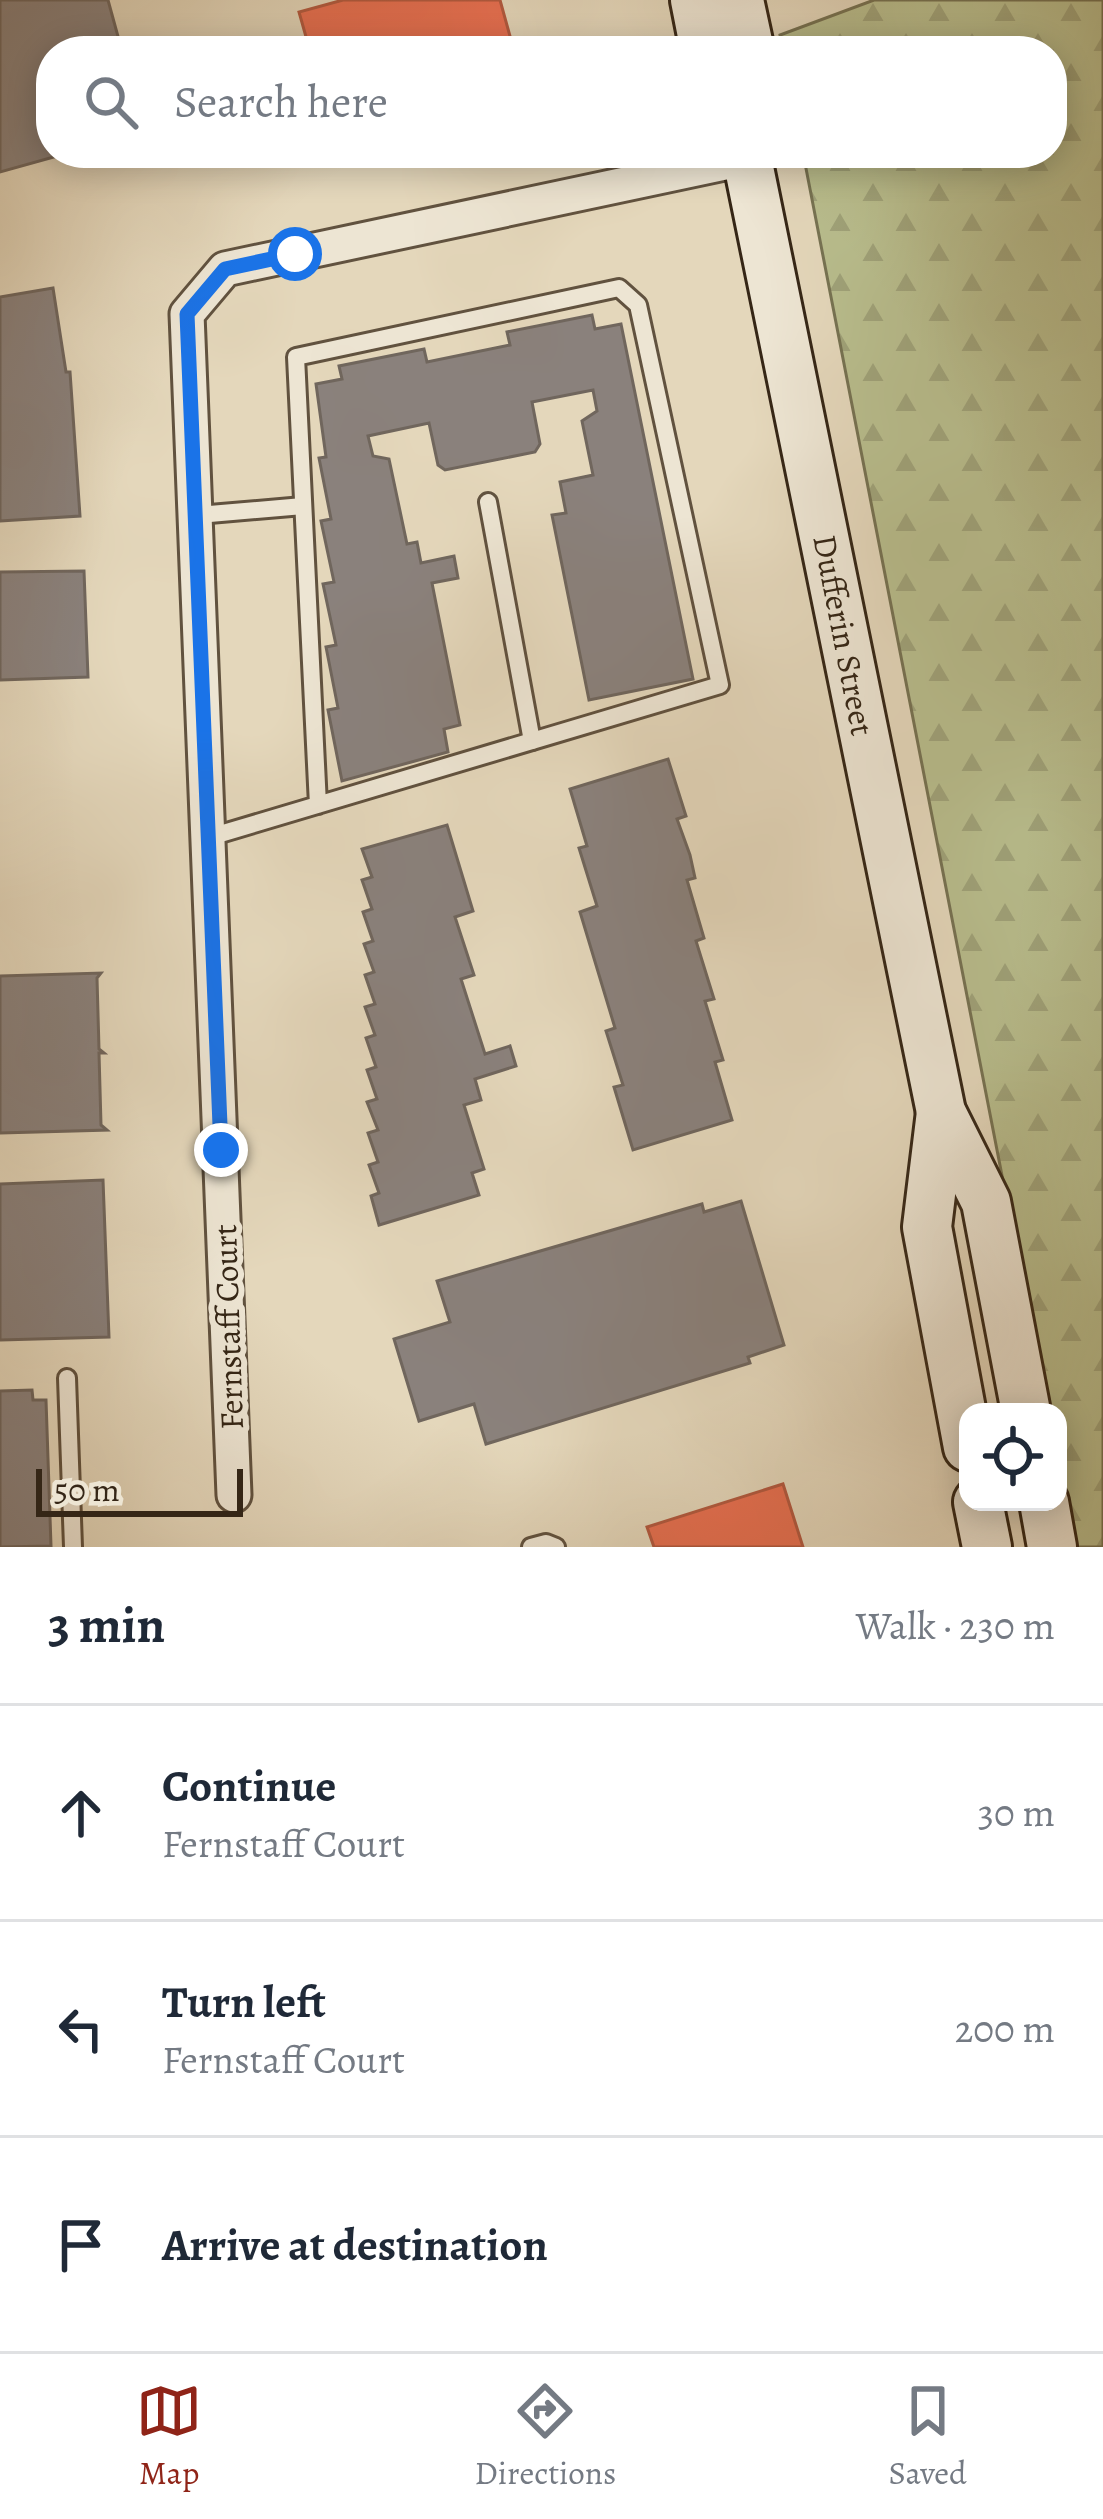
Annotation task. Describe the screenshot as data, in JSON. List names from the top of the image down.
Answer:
{
  "streets": {
    "main road": ["Dufferin Street"],
    "street": ["Fernstaff Court"]
  },
  "scale_bar": "50 m",
  "page": {
    "search": "Search here",
    "scale": "50 m",
    "heading": ["3 min", "Walk · 230 m"],
    "list": [
      ["Continue", "Fernstaff Court", "30 m"],
      ["Turn left", "Fernstaff Court", "200 m"],
      "Arrive at destination"
    ],
    "nav": ["Map", "Directions", "Saved"]
  }
}
